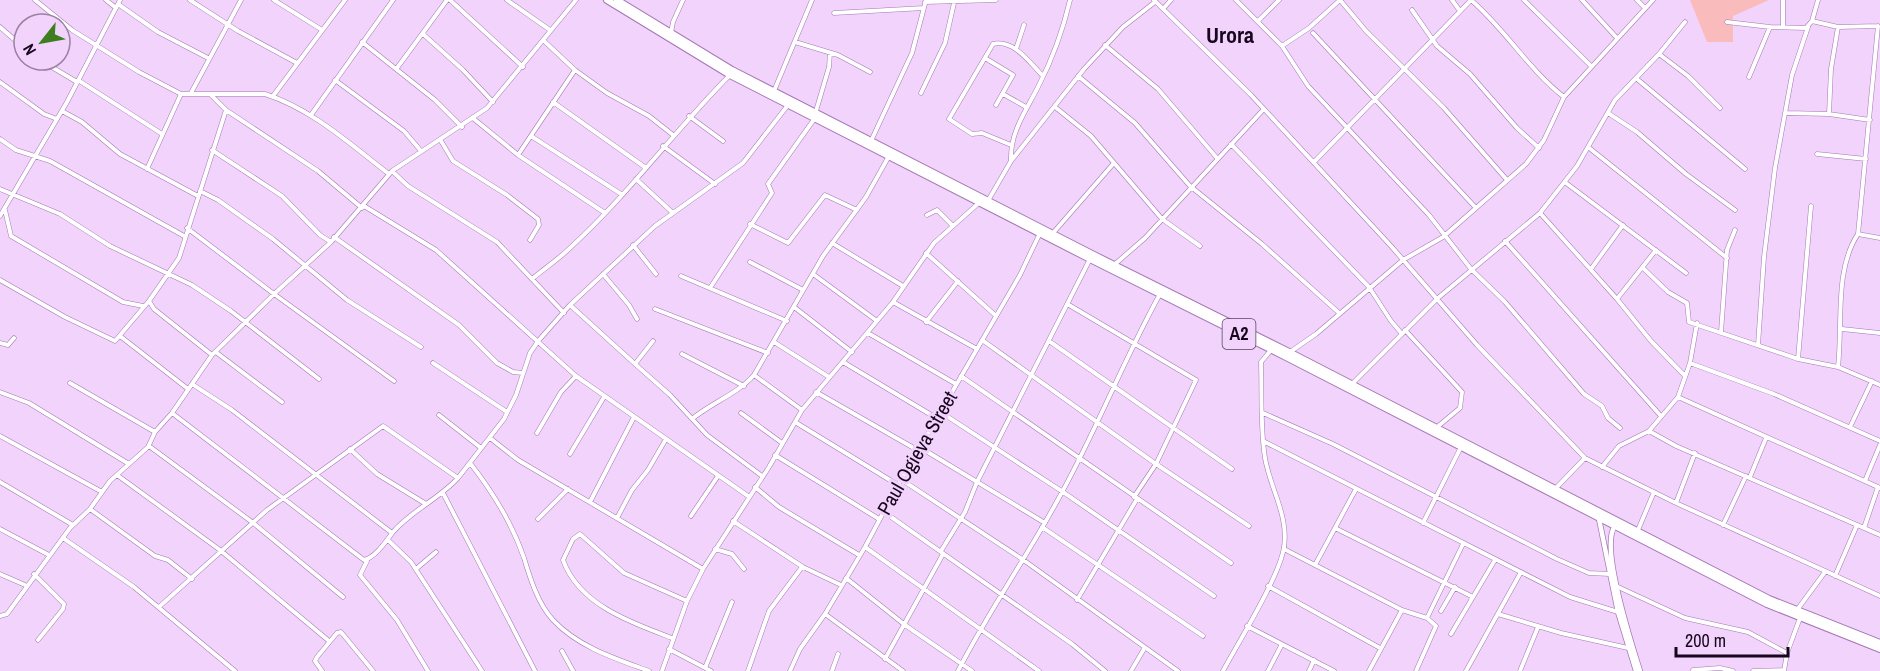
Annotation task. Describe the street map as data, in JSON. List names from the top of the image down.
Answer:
{
  "streets": {
    "highway": ["A2"],
    "street": ["Paul Ogieva Street"]
  },
  "crossings": [
    ["A2", "Paul Ogieva Street"]
  ],
  "districts": ["Urora"],
  "scale_bar": "200 m",
  "north": "bottom left"
}
